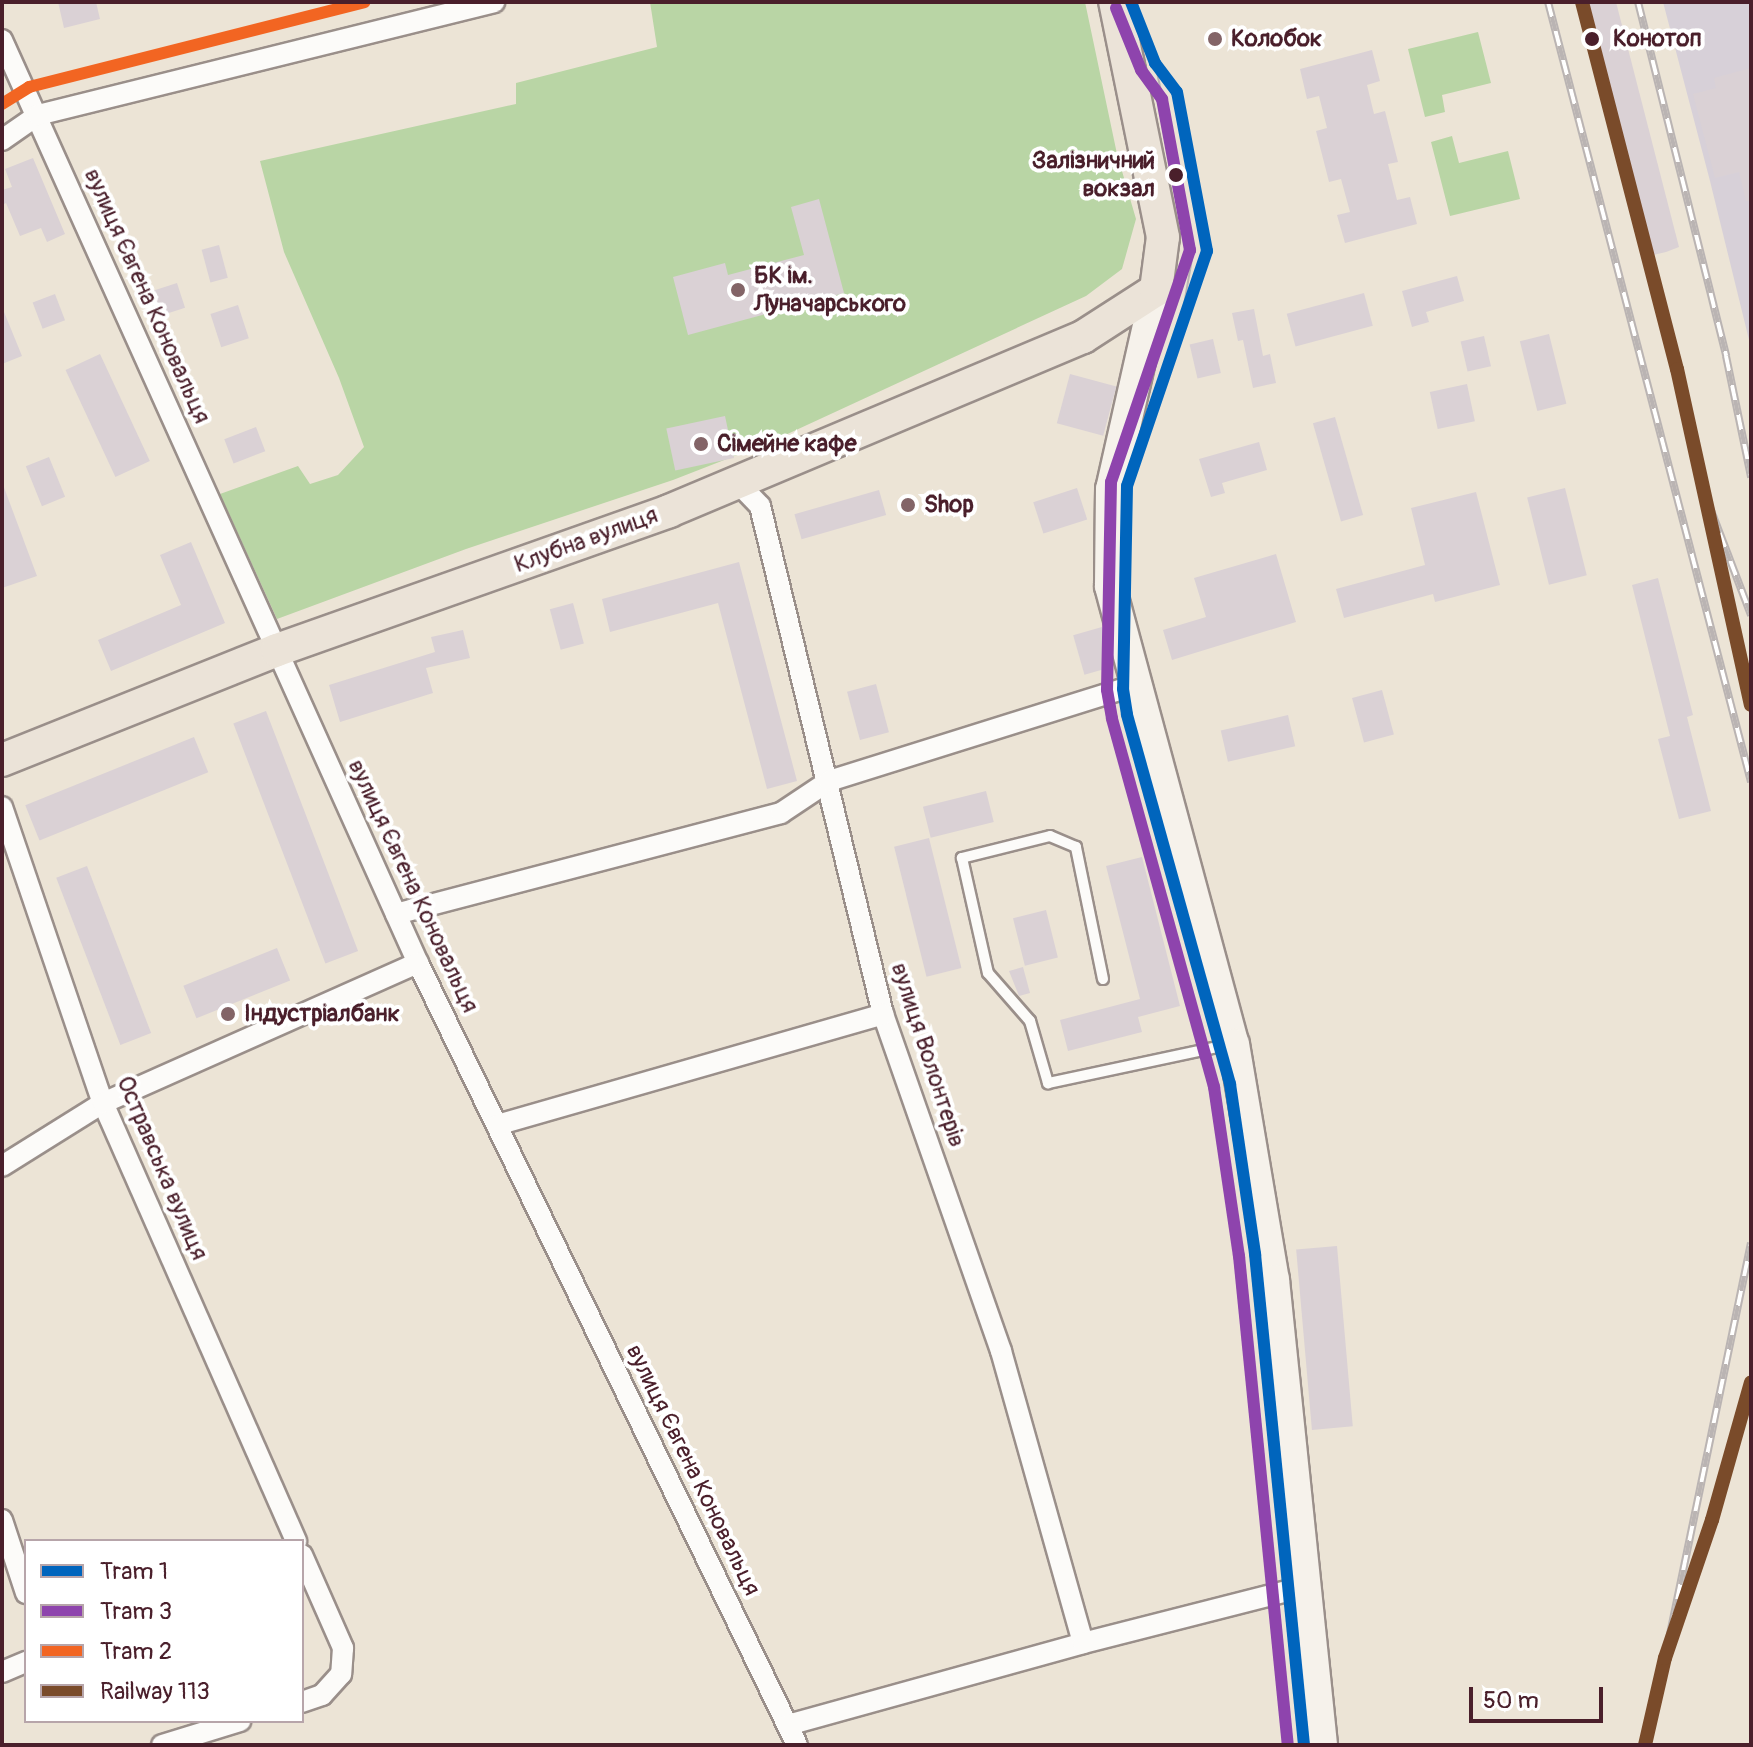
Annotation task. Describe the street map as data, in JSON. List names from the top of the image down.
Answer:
{
  "streets": {
    "main road": ["Клубна вулиця"],
    "street": ["вулиця Євгена Коновальця", "вулиця Волонтерів", "Остравська вулиця"]
  },
  "crossings": [
    ["вулиця Євгена Коновальця", "Клубна вулиця"],
    ["Клубна вулиця", "вулиця Волонтерів"]
  ],
  "places": [
    "Колобок",
    "Конотоп",
    "Залізничний вокзал",
    "БК ім. Луначарського",
    "Сімейне кафе",
    "Shop",
    "Індустріалбанк"
  ],
  "lines": [
    "tram line 1",
    "tram line 2",
    "rail line 113",
    "tram line 3"
  ],
  "legend": [
    "Tram 1",
    "Tram 3",
    "Tram 2",
    "Railway 113"
  ],
  "scale_bar": "50 m"
}
